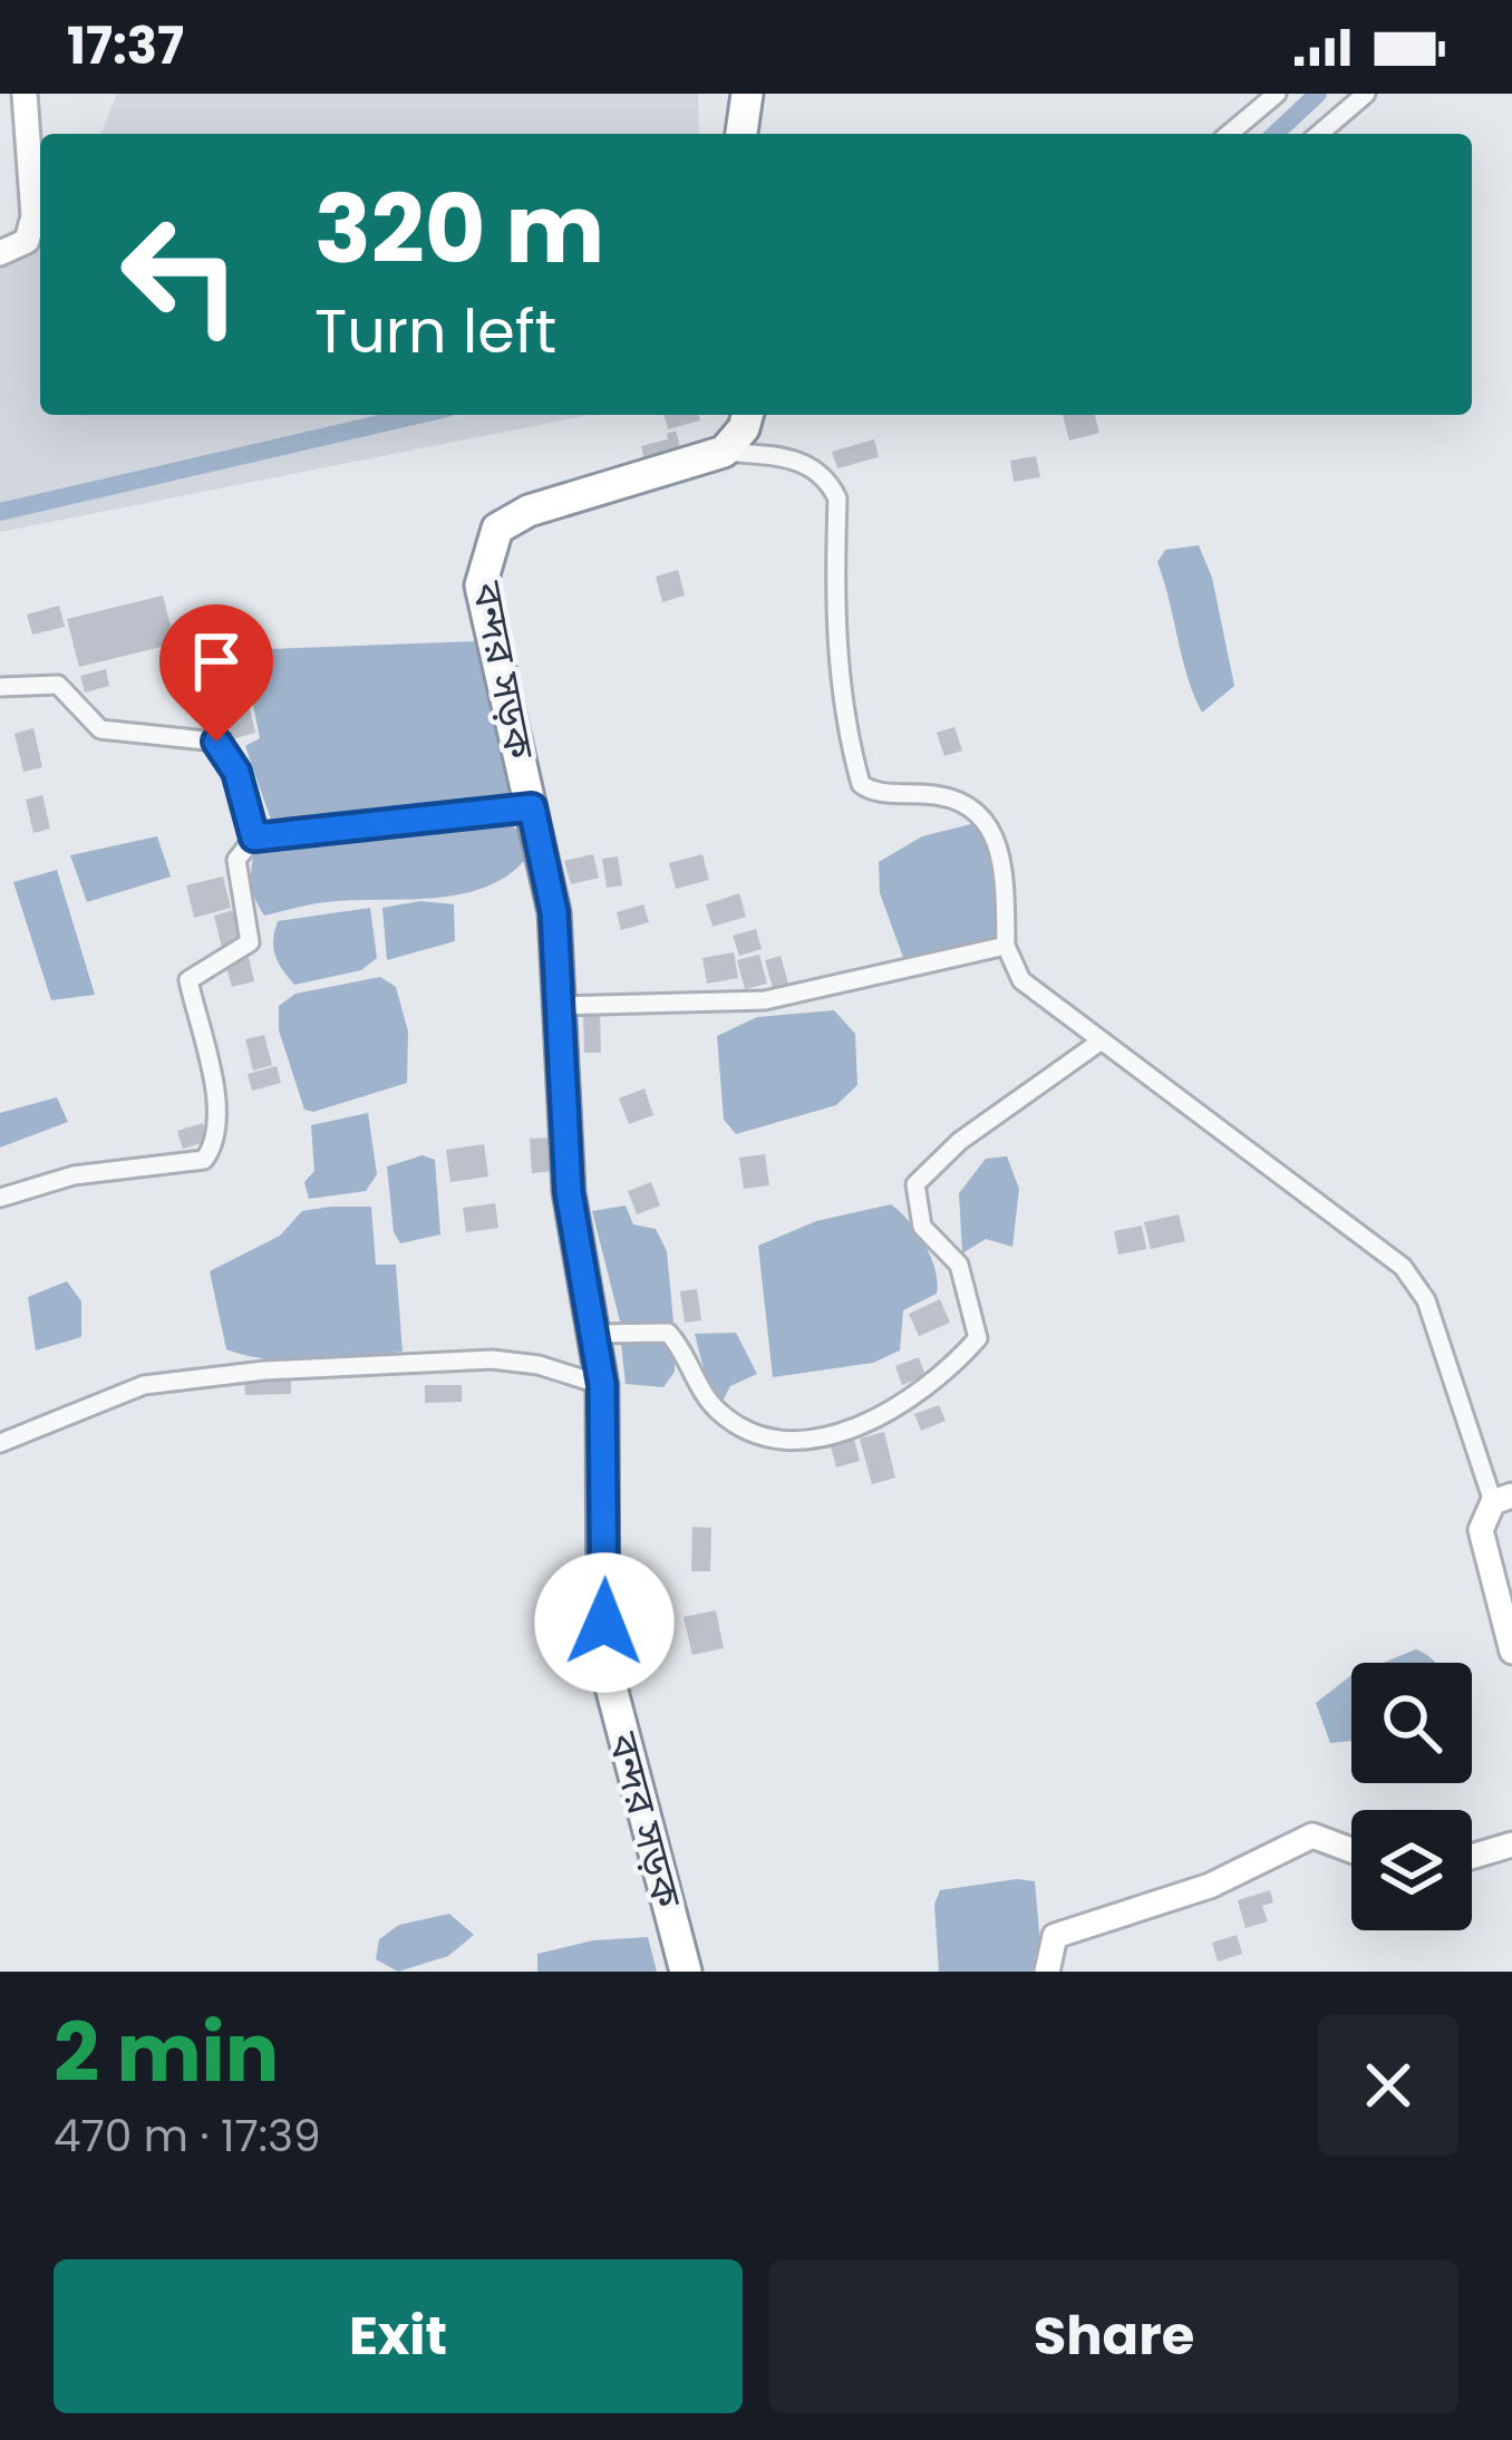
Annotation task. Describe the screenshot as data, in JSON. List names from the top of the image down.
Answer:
{
  "streets": {
    "highway": ["বন্দর সড়ক"]
  },
  "page": {
    "status": "17:37",
    "turn": ["320 m", "Turn left"],
    "heading": ["2 min", "470 m · 17:39"],
    "buttons": ["Exit", "Share"]
  }
}
